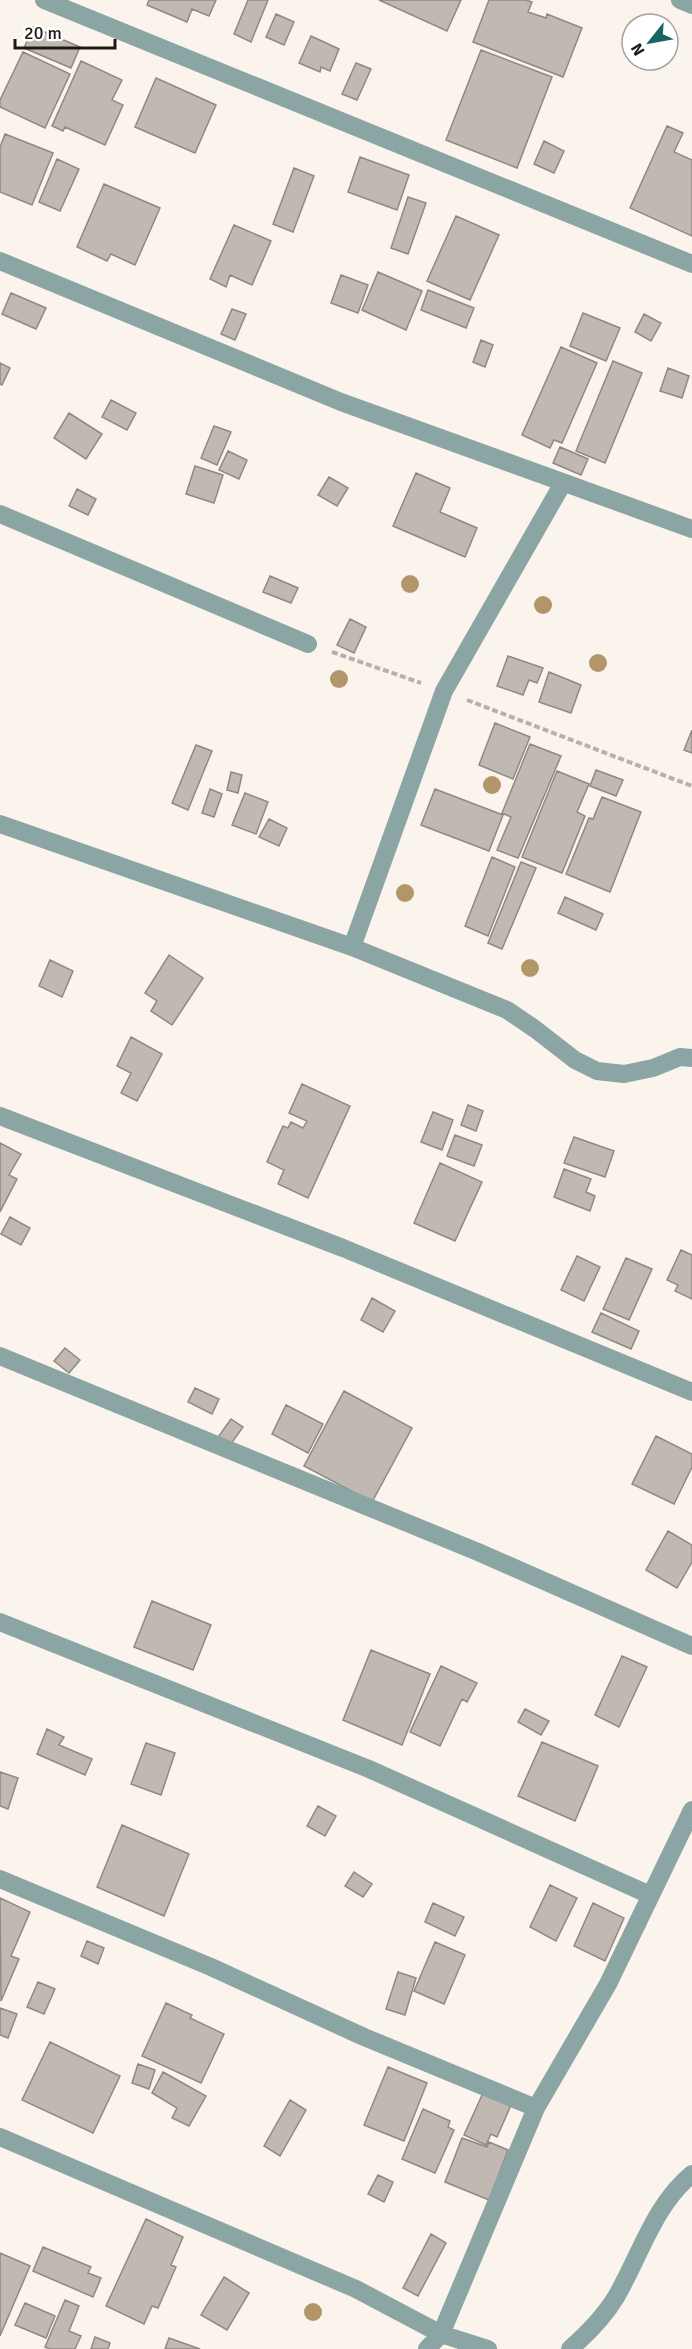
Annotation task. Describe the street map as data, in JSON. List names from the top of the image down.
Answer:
{
  "scale_bar": "20 m",
  "north": "bottom left"
}
